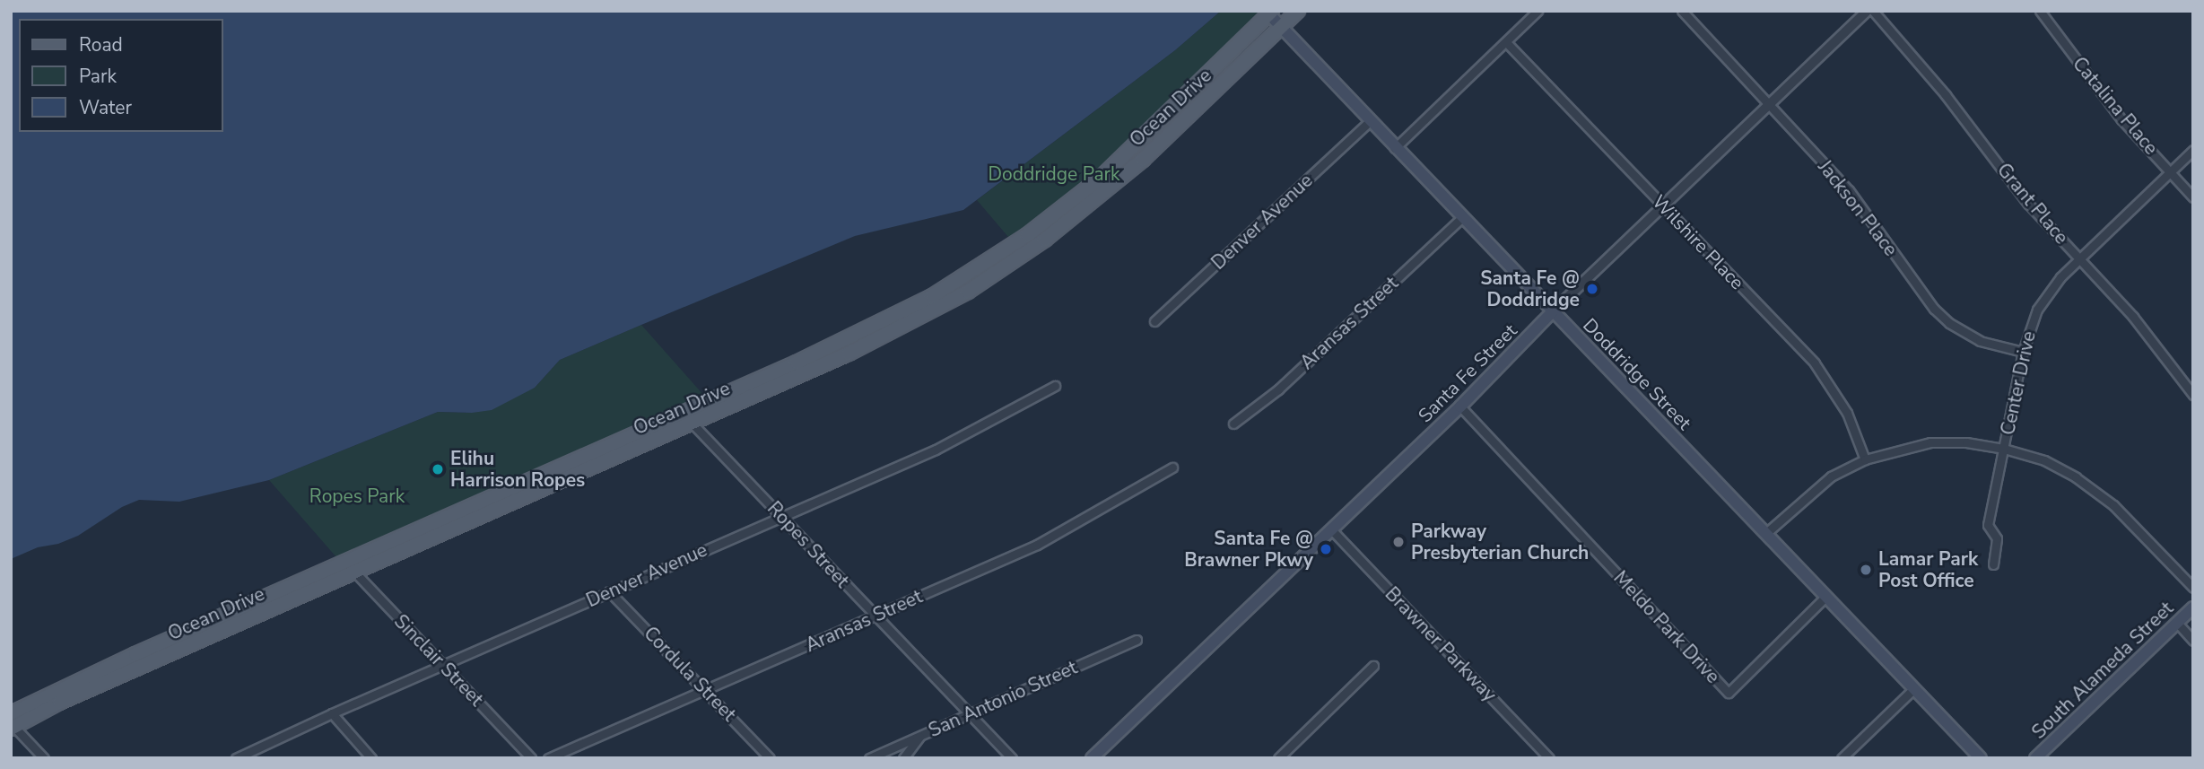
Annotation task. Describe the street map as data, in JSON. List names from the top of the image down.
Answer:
{
  "streets": {
    "main road": [
      "Ocean Drive",
      "Santa Fe Street",
      "Doddridge Street",
      "South Alameda Street"
    ],
    "street": [
      "Catalina Place",
      "Grant Place",
      "Jackson Place",
      "Denver Avenue",
      "Wilshire Place",
      "Aransas Street",
      "Center Drive",
      "Ropes Street",
      "Meldo Park Drive",
      "Brawner Parkway",
      "Sinclair Street",
      "Cordula Street",
      "San Antonio Street"
    ]
  },
  "crossings": [
    ["Catalina Place", "Center Drive"],
    ["Ocean Drive", "Doddridge Street"],
    ["Ocean Drive", "Ropes Street"],
    ["Ocean Drive", "Sinclair Street"],
    ["Grant Place", "Center Drive"],
    ["Jackson Place", "Santa Fe Street"],
    ["Jackson Place", "Center Drive"],
    ["Denver Avenue", "Doddridge Street"],
    ["Denver Avenue", "Ropes Street"],
    ["Denver Avenue", "Sinclair Street"],
    ["Denver Avenue", "Cordula Street"],
    ["Wilshire Place", "Santa Fe Street"],
    ["Aransas Street", "Doddridge Street"],
    ["Aransas Street", "Ropes Street"],
    ["Aransas Street", "Cordula Street"],
    ["Santa Fe Street", "Doddridge Street"],
    ["Santa Fe Street", "Meldo Park Drive"],
    ["Santa Fe Street", "Brawner Parkway"],
    ["Doddridge Street", "Meldo Park Drive"],
    ["Ropes Street", "San Antonio Street"]
  ],
  "parks": ["Doddridge Park", "Ropes Park"],
  "places": [
    "Santa Fe @ Doddridge",
    "Elihu Harrison Ropes",
    "Parkway Presbyterian Church",
    "Santa Fe @ Brawner Pkwy",
    "Lamar Park Post Office"
  ],
  "legend": ["Road", "Park", "Water"]
}
